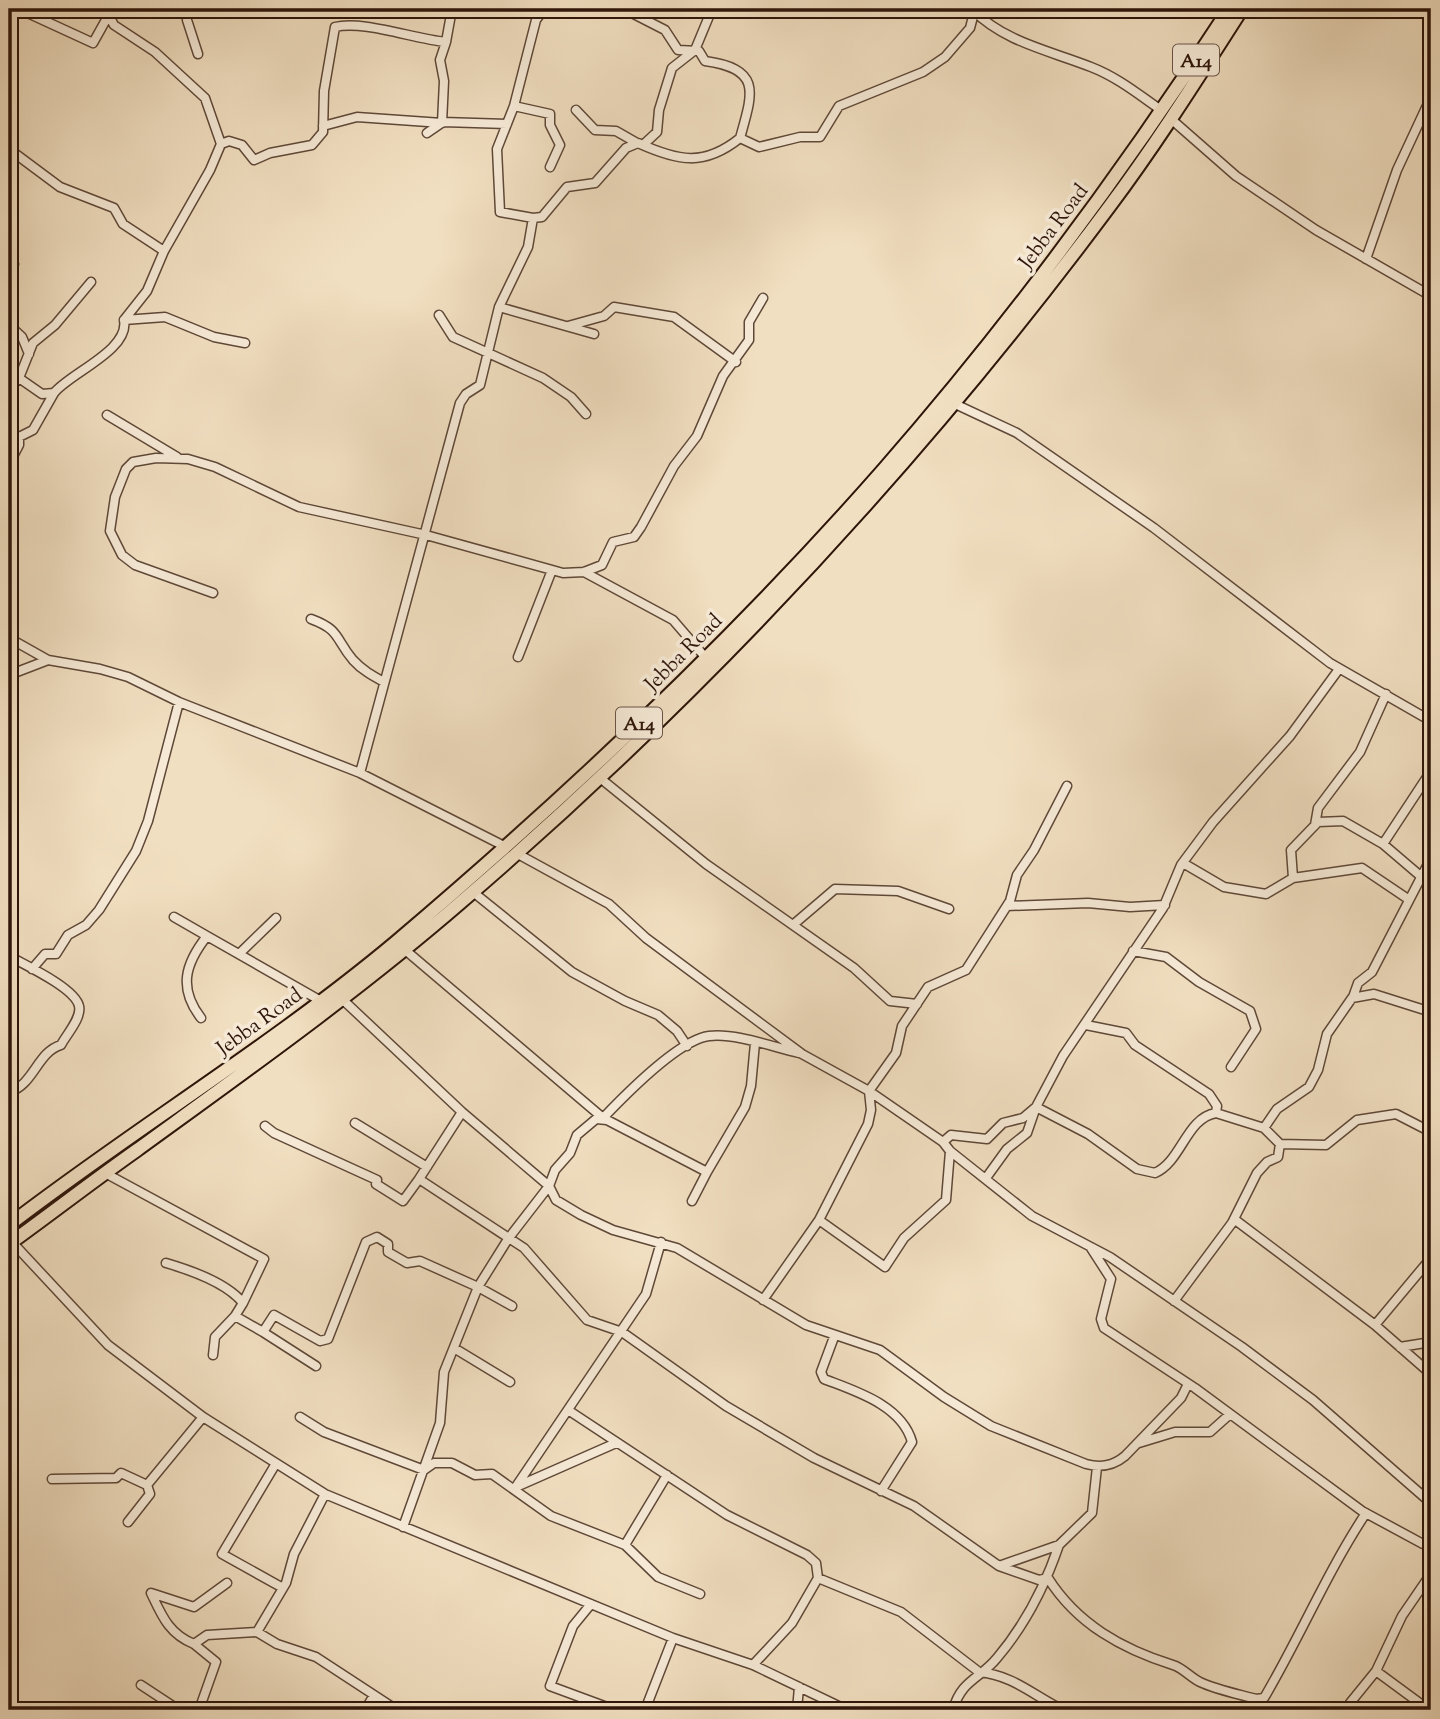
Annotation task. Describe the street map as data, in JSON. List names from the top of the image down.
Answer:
{
  "streets": {
    "highway": ["A14", "Jebba Road"]
  }
}
